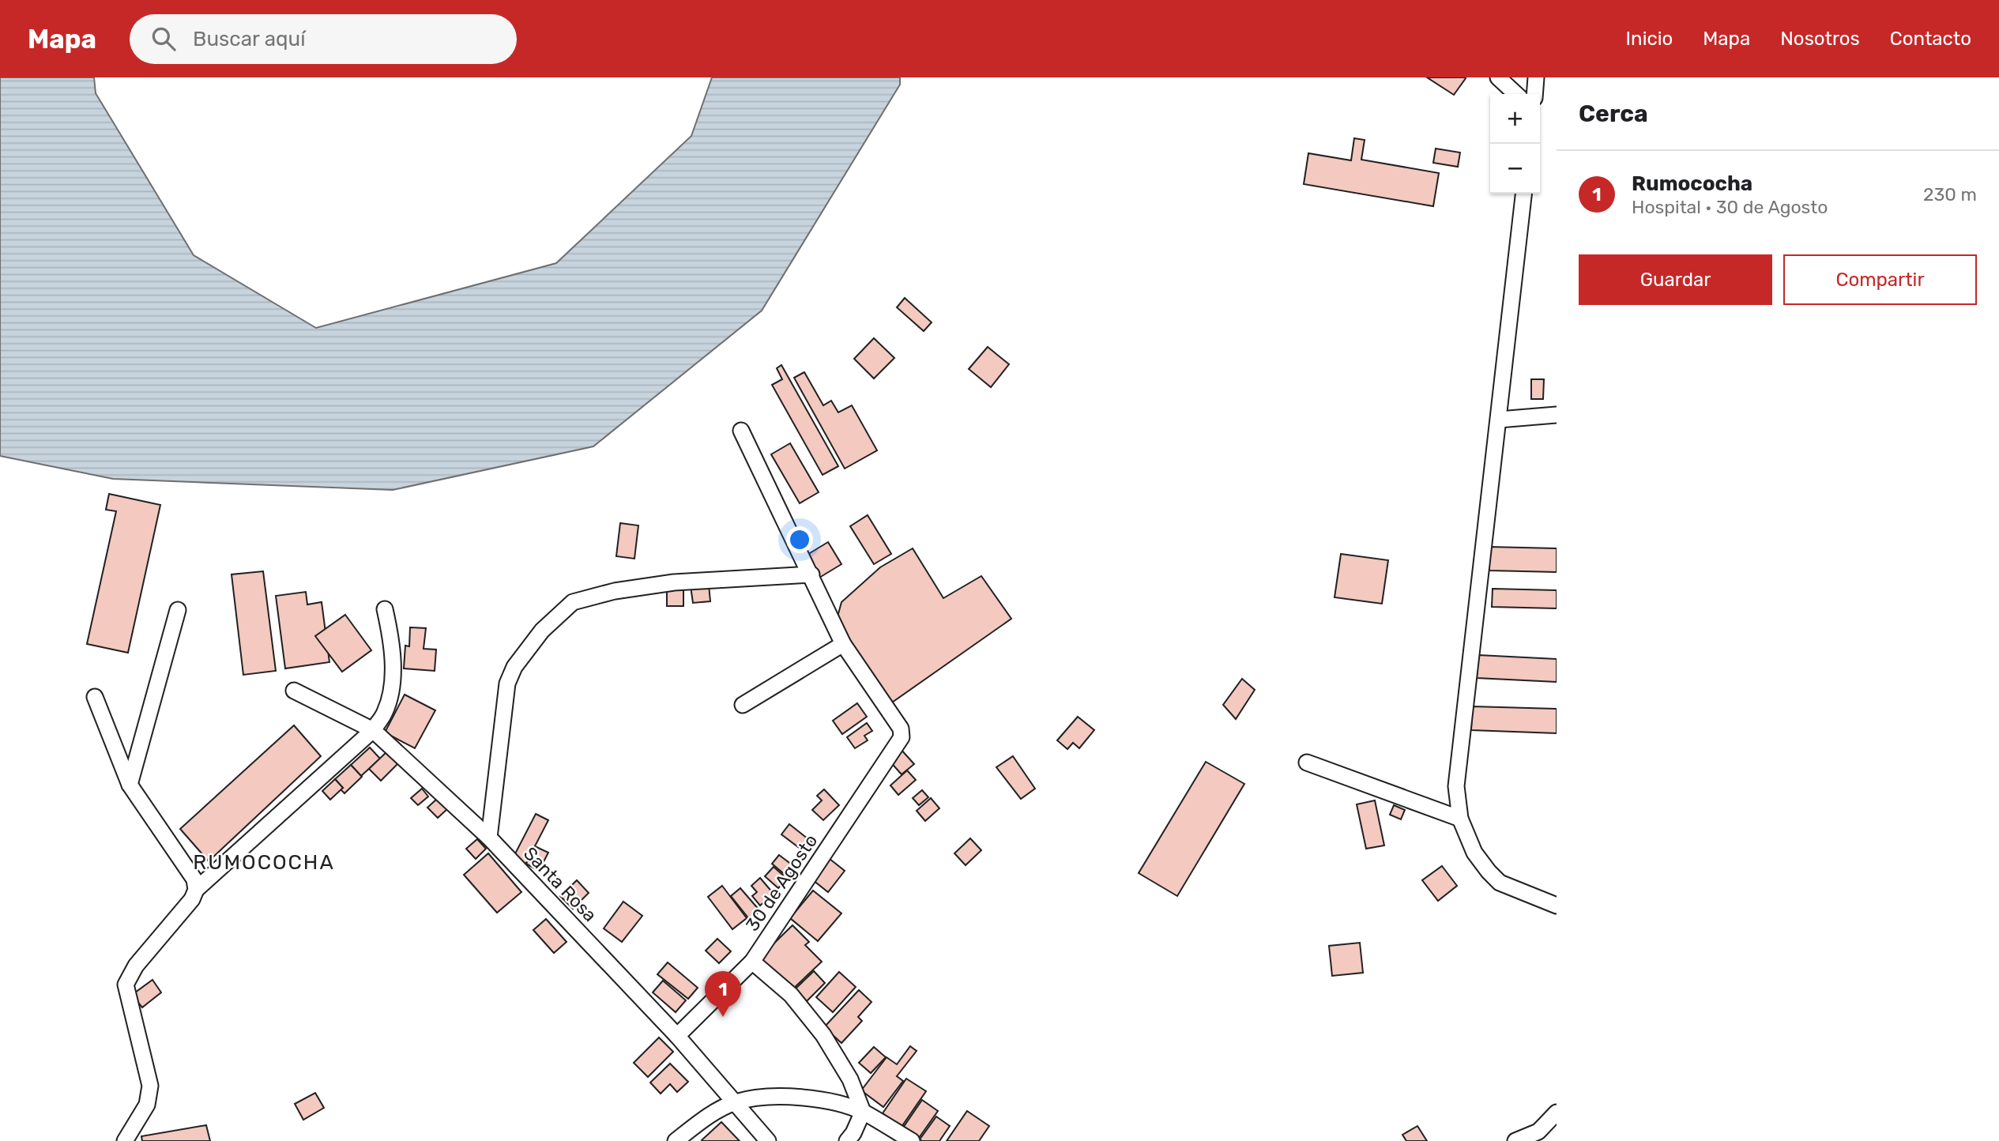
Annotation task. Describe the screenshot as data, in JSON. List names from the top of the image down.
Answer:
{
  "streets": {
    "street": ["30 de Agosto", "Santa Rosa"]
  },
  "crossings": [
    ["30 de Agosto", "Santa Rosa"]
  ],
  "districts": ["RUMOCOCHA"],
  "page": {
    "header": "Mapa",
    "search": "Buscar aquí",
    "nav": [
      "Inicio",
      "Mapa",
      "Nosotros",
      "Contacto"
    ],
    "heading": "Cerca",
    "map_buttons": ["+", "−"],
    "list": [
      {
        "mark": "1",
        "name": "Rumococha",
        "note": "Hospital · 30 de Agosto",
        "value": "230 m"
      }
    ],
    "buttons": ["Guardar", "Compartir"],
    "pins": "1"
  }
}
